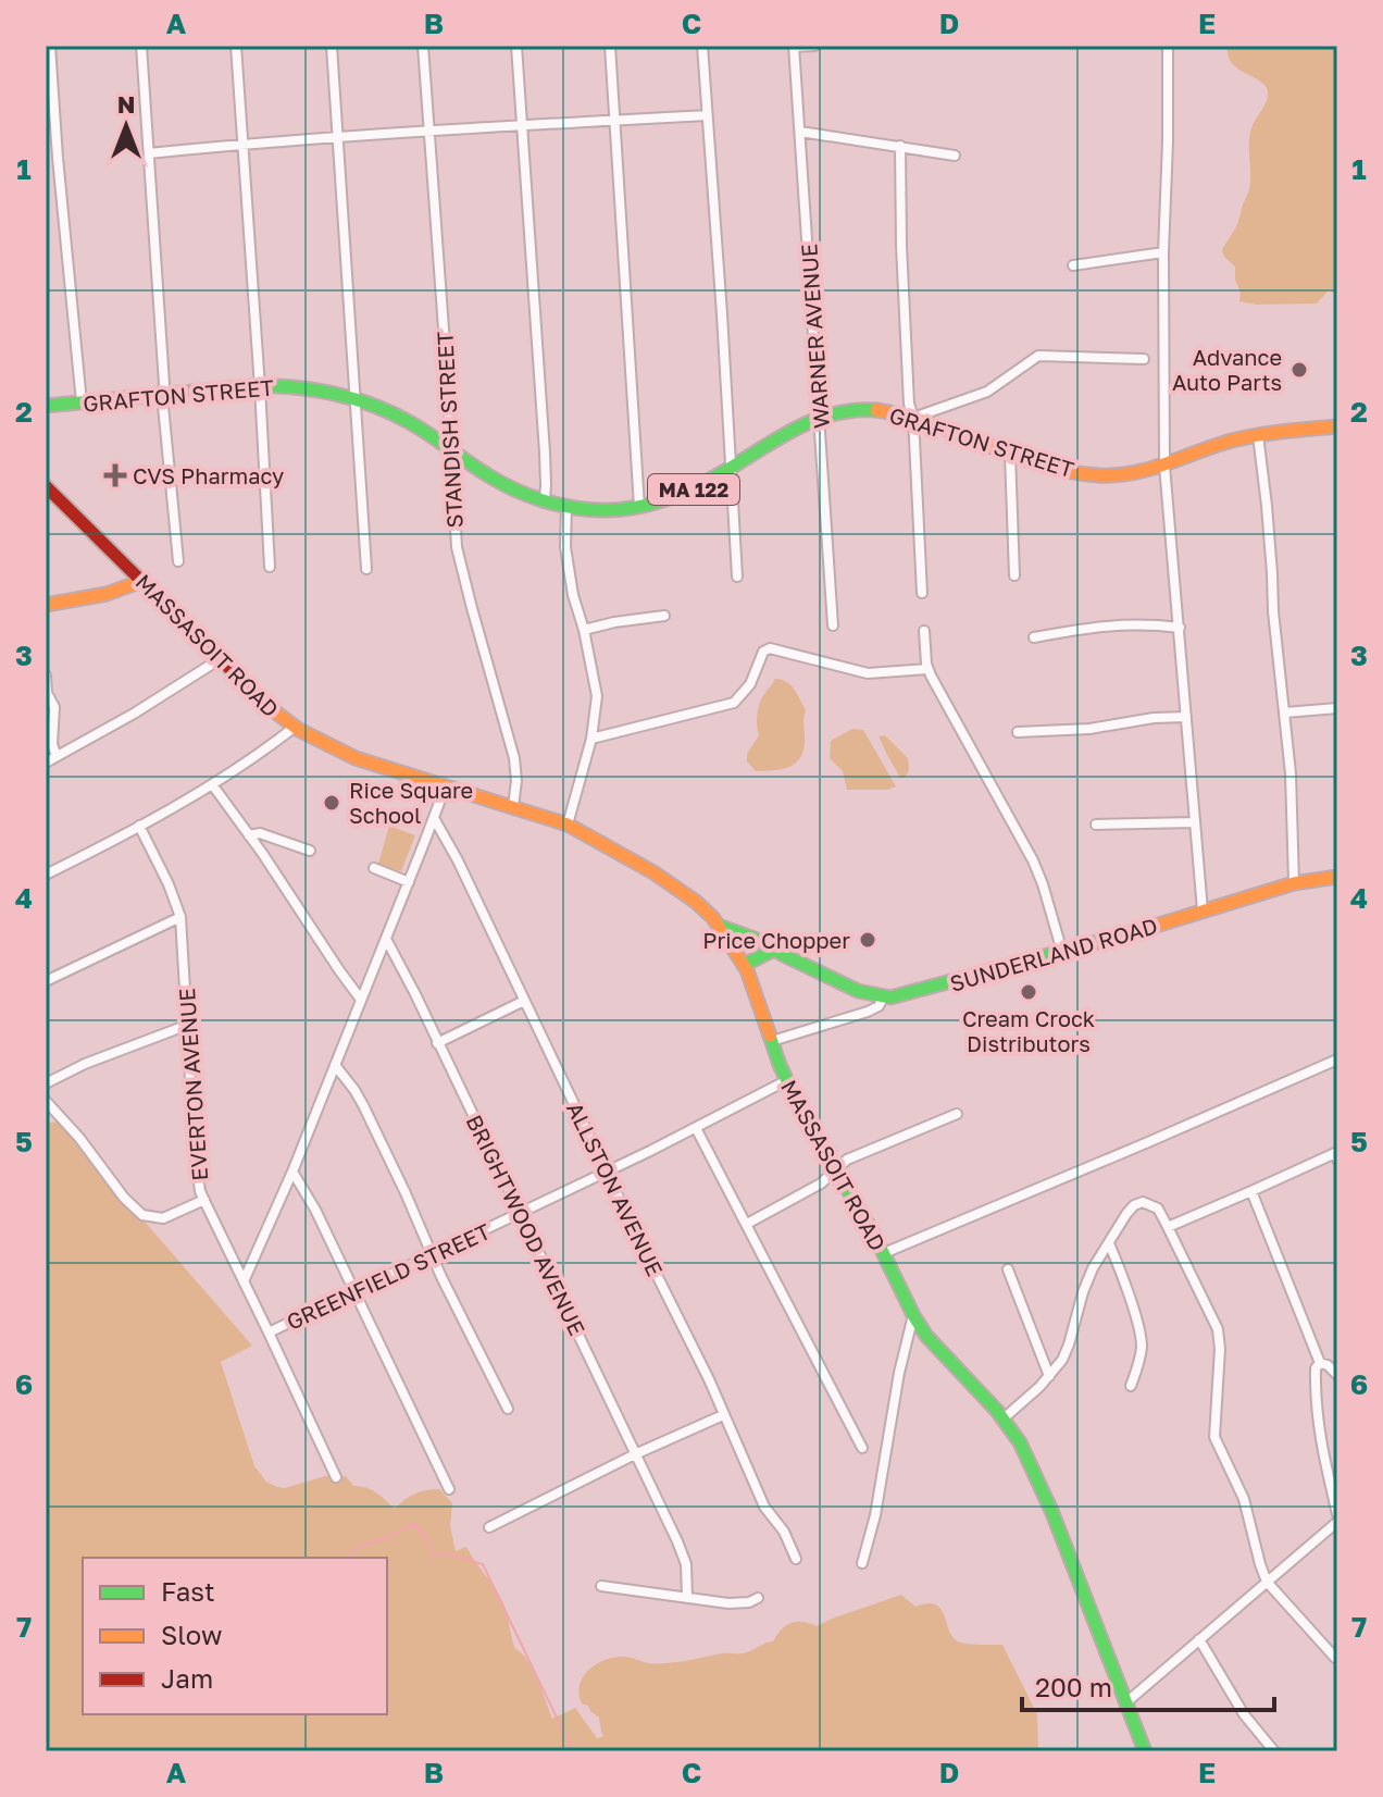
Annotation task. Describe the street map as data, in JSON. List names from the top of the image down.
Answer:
{
  "streets": {
    "main road": [
      "GRAFTON STREET",
      "MA 122",
      "MASSASOIT ROAD",
      "SUNDERLAND ROAD"
    ],
    "street": [
      "WARNER AVENUE",
      "STANDISH STREET",
      "EVERTON AVENUE",
      "ALLSTON AVENUE",
      "BRIGHTWOOD AVENUE",
      "GREENFIELD STREET"
    ]
  },
  "crossings": [
    ["WARNER AVENUE", "GRAFTON STREET"],
    ["GRAFTON STREET", "STANDISH STREET"],
    ["STANDISH STREET", "MASSASOIT ROAD"],
    ["MASSASOIT ROAD", "SUNDERLAND ROAD"],
    ["MASSASOIT ROAD", "GREENFIELD STREET"],
    ["EVERTON AVENUE", "GREENFIELD STREET"],
    ["ALLSTON AVENUE", "GREENFIELD STREET"],
    ["BRIGHTWOOD AVENUE", "GREENFIELD STREET"]
  ],
  "places": {
    "other": [
      "Advance Auto Parts",
      "Rice Square School",
      "Price Chopper",
      "Cream Crock Distributors"
    ],
    "health": ["CVS Pharmacy"]
  },
  "legend": ["Fast", "Slow", "Jam"],
  "scale_bar": "200 m",
  "north": "top",
  "grid": {
    "columns": [
      "A",
      "B",
      "C",
      "D",
      "E"
    ],
    "rows": [
      "1",
      "2",
      "3",
      "4",
      "5",
      "6",
      "7"
    ]
  }
}
